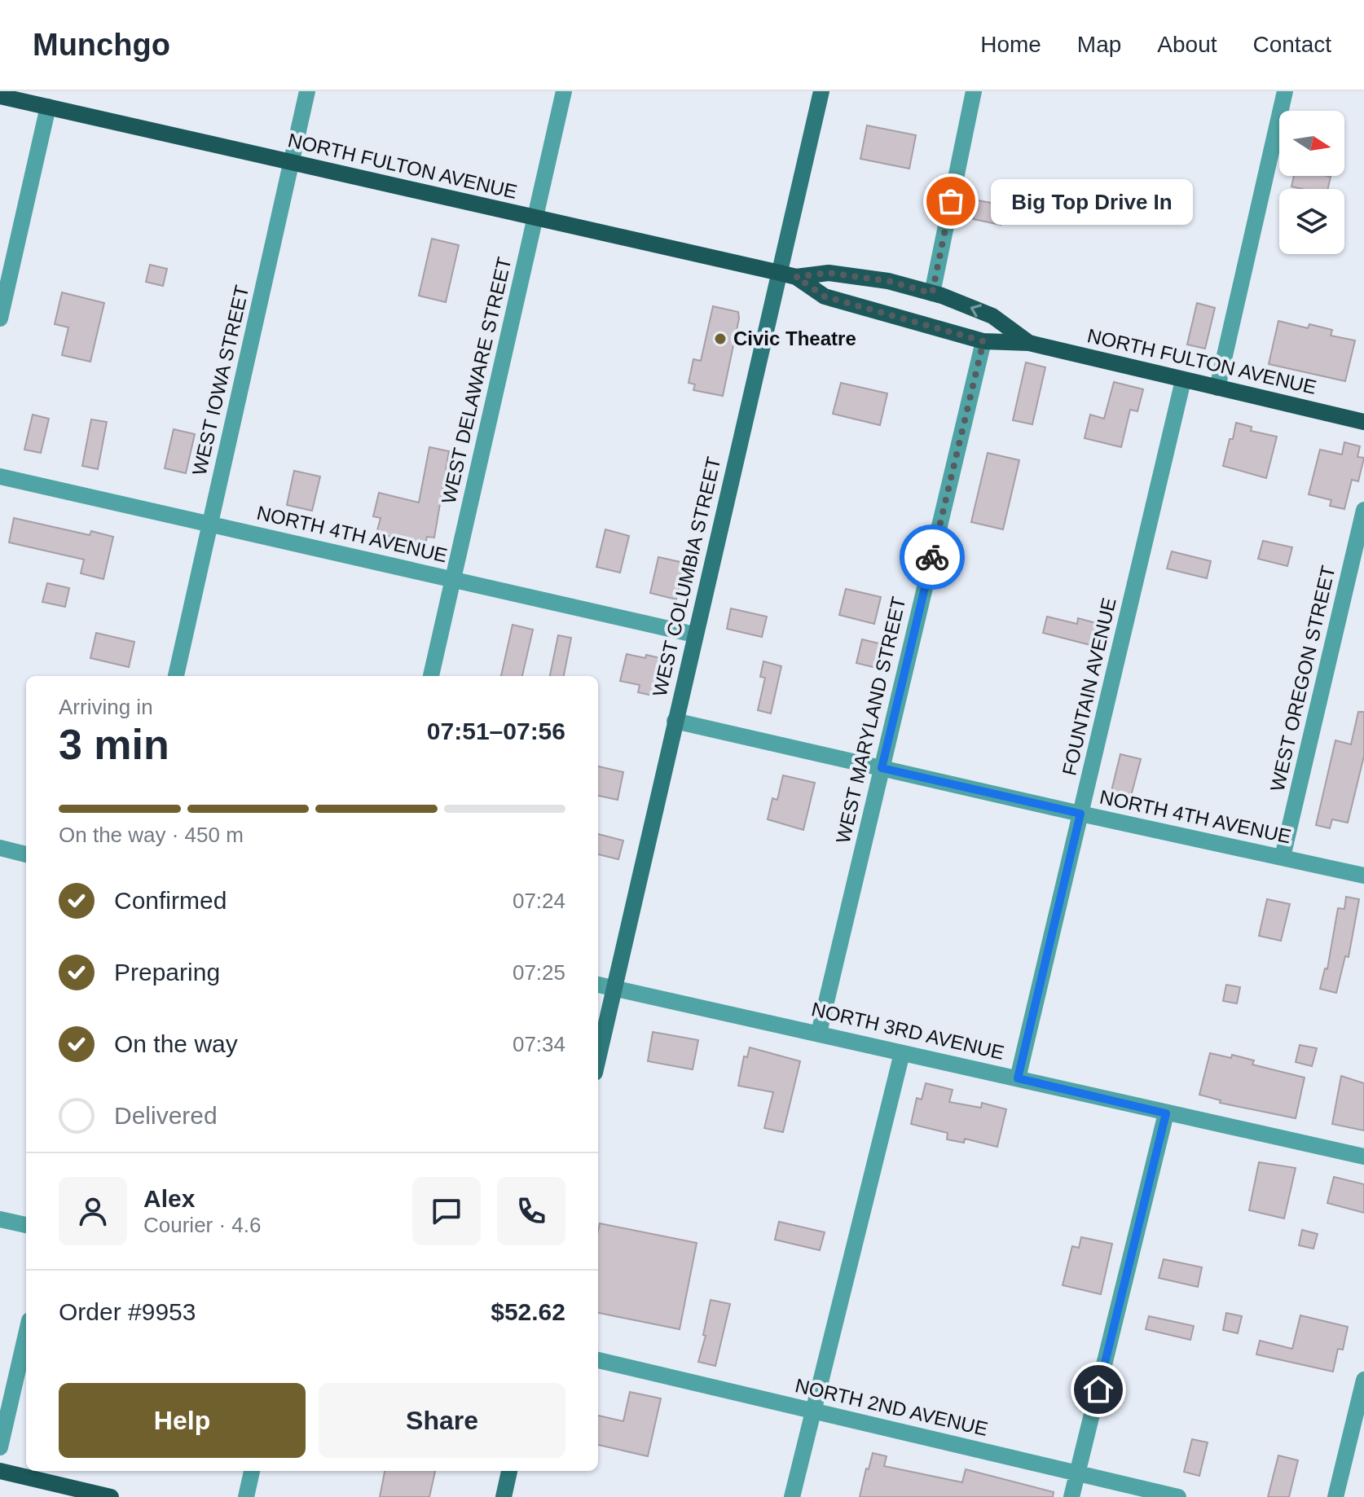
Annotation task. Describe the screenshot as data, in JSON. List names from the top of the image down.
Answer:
{
  "streets": {
    "main road": ["NORTH FULTON AVENUE", "WEST COLUMBIA STREET"],
    "street": [
      "WEST IOWA STREET",
      "WEST DELAWARE STREET",
      "NORTH 4TH AVENUE",
      "WEST OREGON STREET",
      "FOUNTAIN AVENUE",
      "WEST MARYLAND STREET",
      "NORTH 3RD AVENUE",
      "NORTH 2ND AVENUE"
    ]
  },
  "crossings": [
    ["NORTH FULTON AVENUE", "WEST IOWA STREET"],
    ["NORTH FULTON AVENUE", "WEST DELAWARE STREET"],
    ["NORTH FULTON AVENUE", "WEST COLUMBIA STREET"],
    ["NORTH FULTON AVENUE", "FOUNTAIN AVENUE"],
    ["NORTH FULTON AVENUE", "WEST MARYLAND STREET"],
    ["WEST IOWA STREET", "NORTH 4TH AVENUE"],
    ["WEST DELAWARE STREET", "NORTH 4TH AVENUE"],
    ["NORTH 4TH AVENUE", "WEST COLUMBIA STREET"],
    ["NORTH 4TH AVENUE", "WEST OREGON STREET"],
    ["NORTH 4TH AVENUE", "FOUNTAIN AVENUE"],
    ["NORTH 4TH AVENUE", "WEST MARYLAND STREET"],
    ["WEST COLUMBIA STREET", "NORTH 3RD AVENUE"],
    ["FOUNTAIN AVENUE", "NORTH 3RD AVENUE"],
    ["WEST MARYLAND STREET", "NORTH 3RD AVENUE"]
  ],
  "places": ["Big Top Drive In", "Civic Theatre"],
  "north": "right",
  "page": {
    "header": "Munchgo",
    "nav": [
      "Home",
      "Map",
      "About",
      "Contact"
    ],
    "bubble": "Big Top Drive In",
    "heading": ["3 min", "Arriving in", "07:51–07:56"],
    "panel": [
      "Alex",
      "Courier · 4.6",
      "Order #9953",
      "$52.62"
    ],
    "bar": "On the way · 450 m",
    "list": [
      ["Confirmed", "07:24"],
      ["Preparing", "07:25"],
      ["On the way", "07:34"],
      "Delivered"
    ],
    "buttons": ["Help", "Share"]
  }
}
